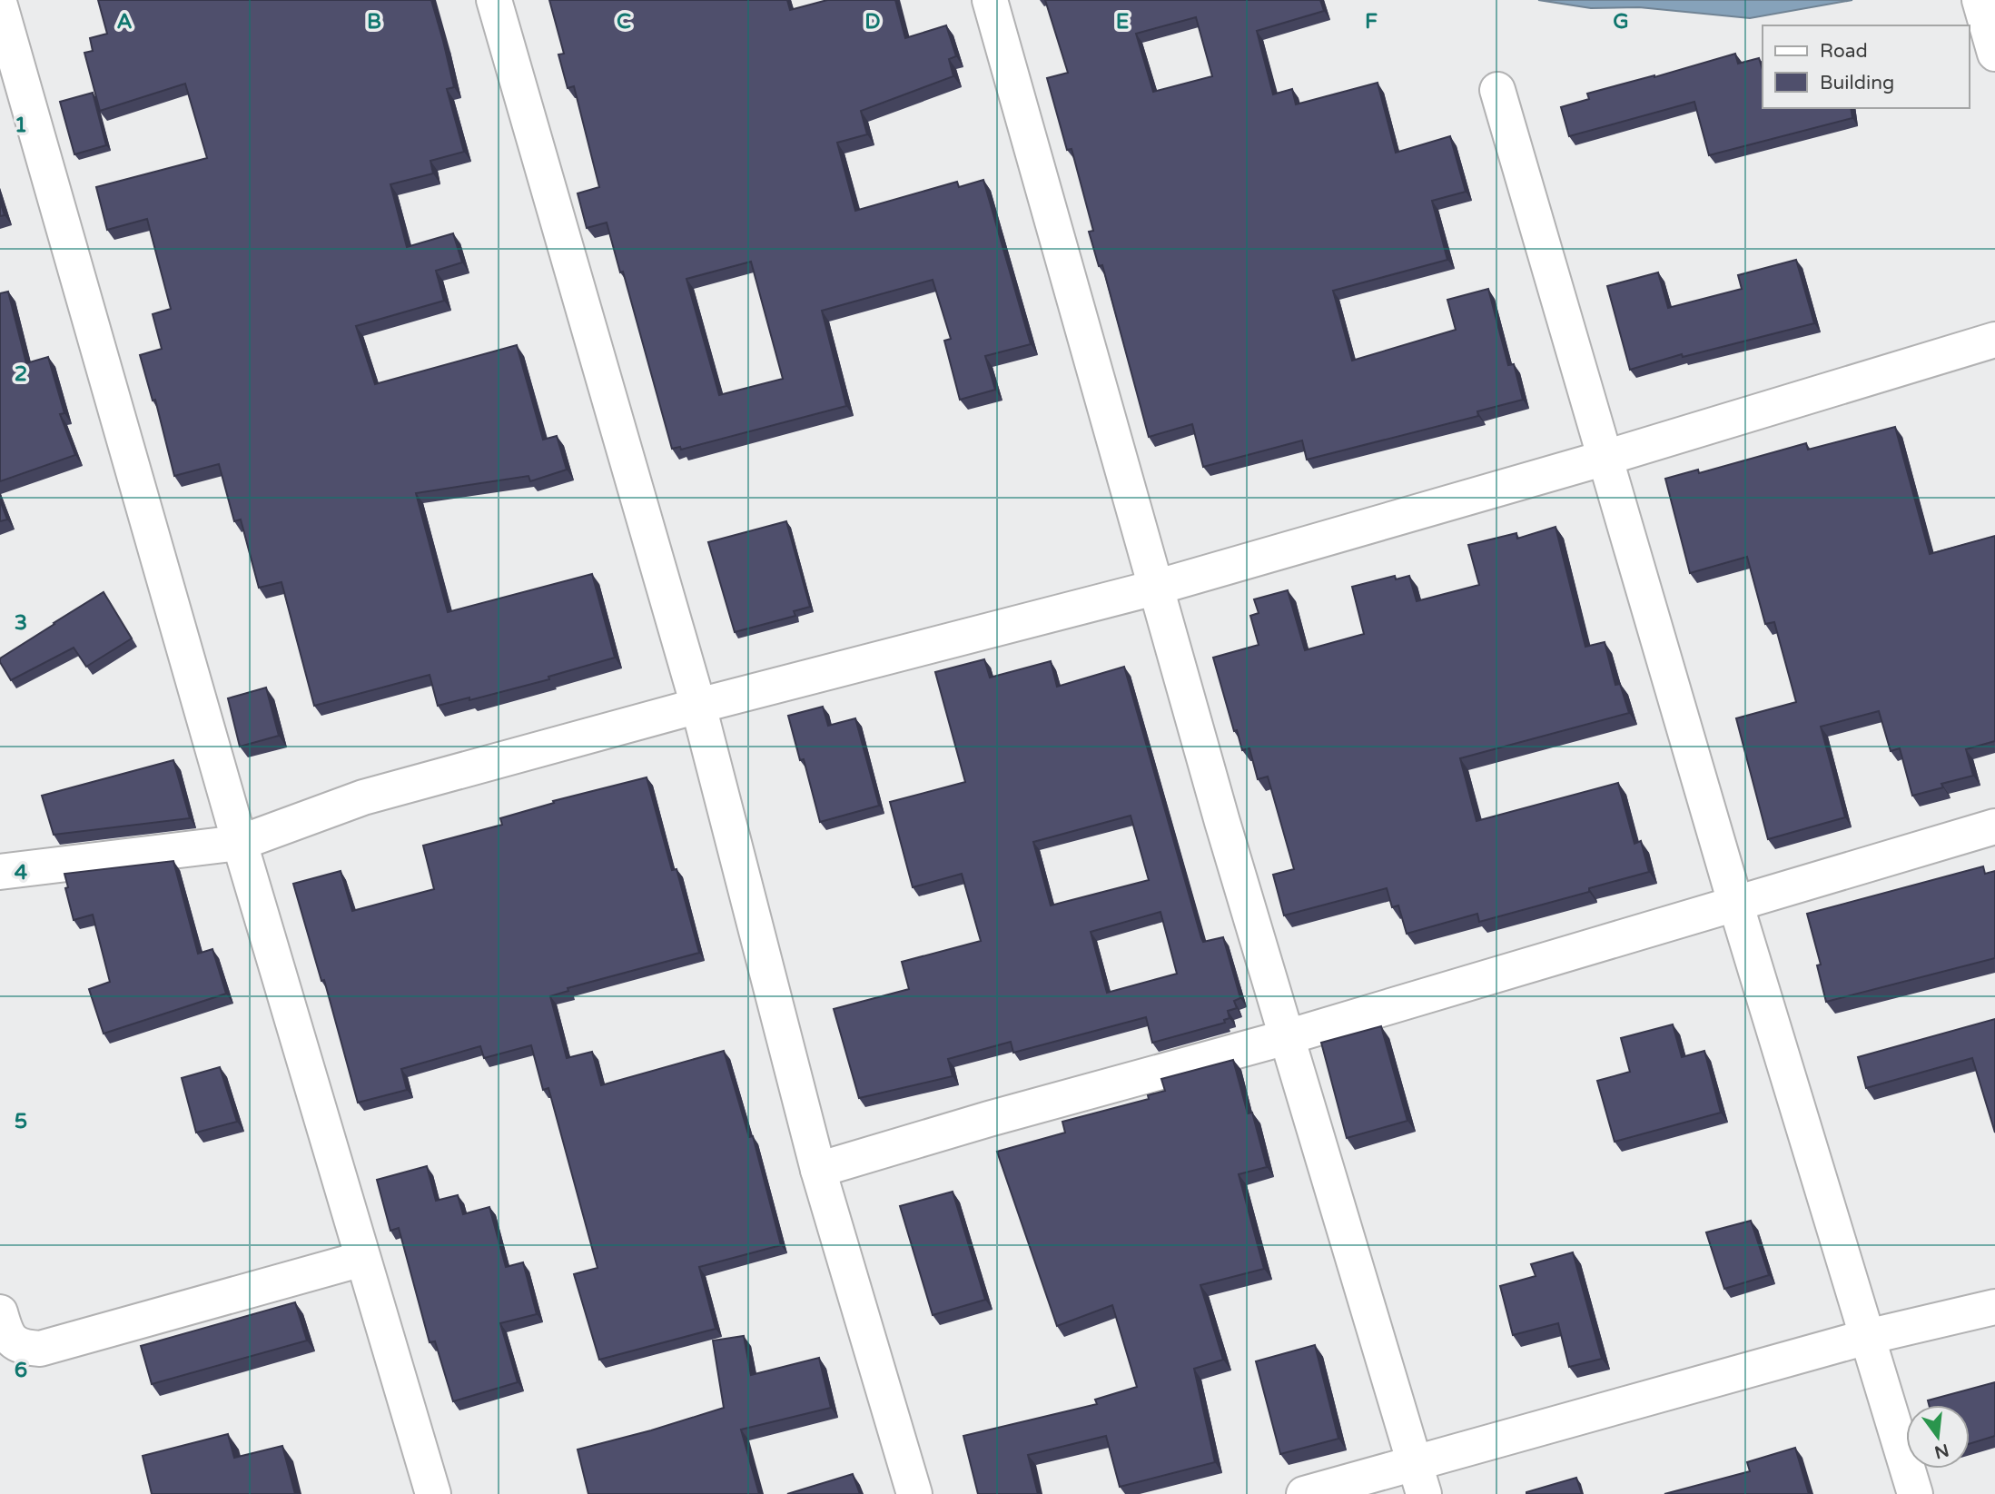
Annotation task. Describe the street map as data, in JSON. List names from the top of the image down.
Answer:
{
  "legend": ["Road", "Building"],
  "north": "bottom",
  "grid": {
    "columns": [
      "A",
      "B",
      "C",
      "D",
      "E",
      "F",
      "G"
    ],
    "rows": [
      "1",
      "2",
      "3",
      "4",
      "5",
      "6"
    ]
  }
}
